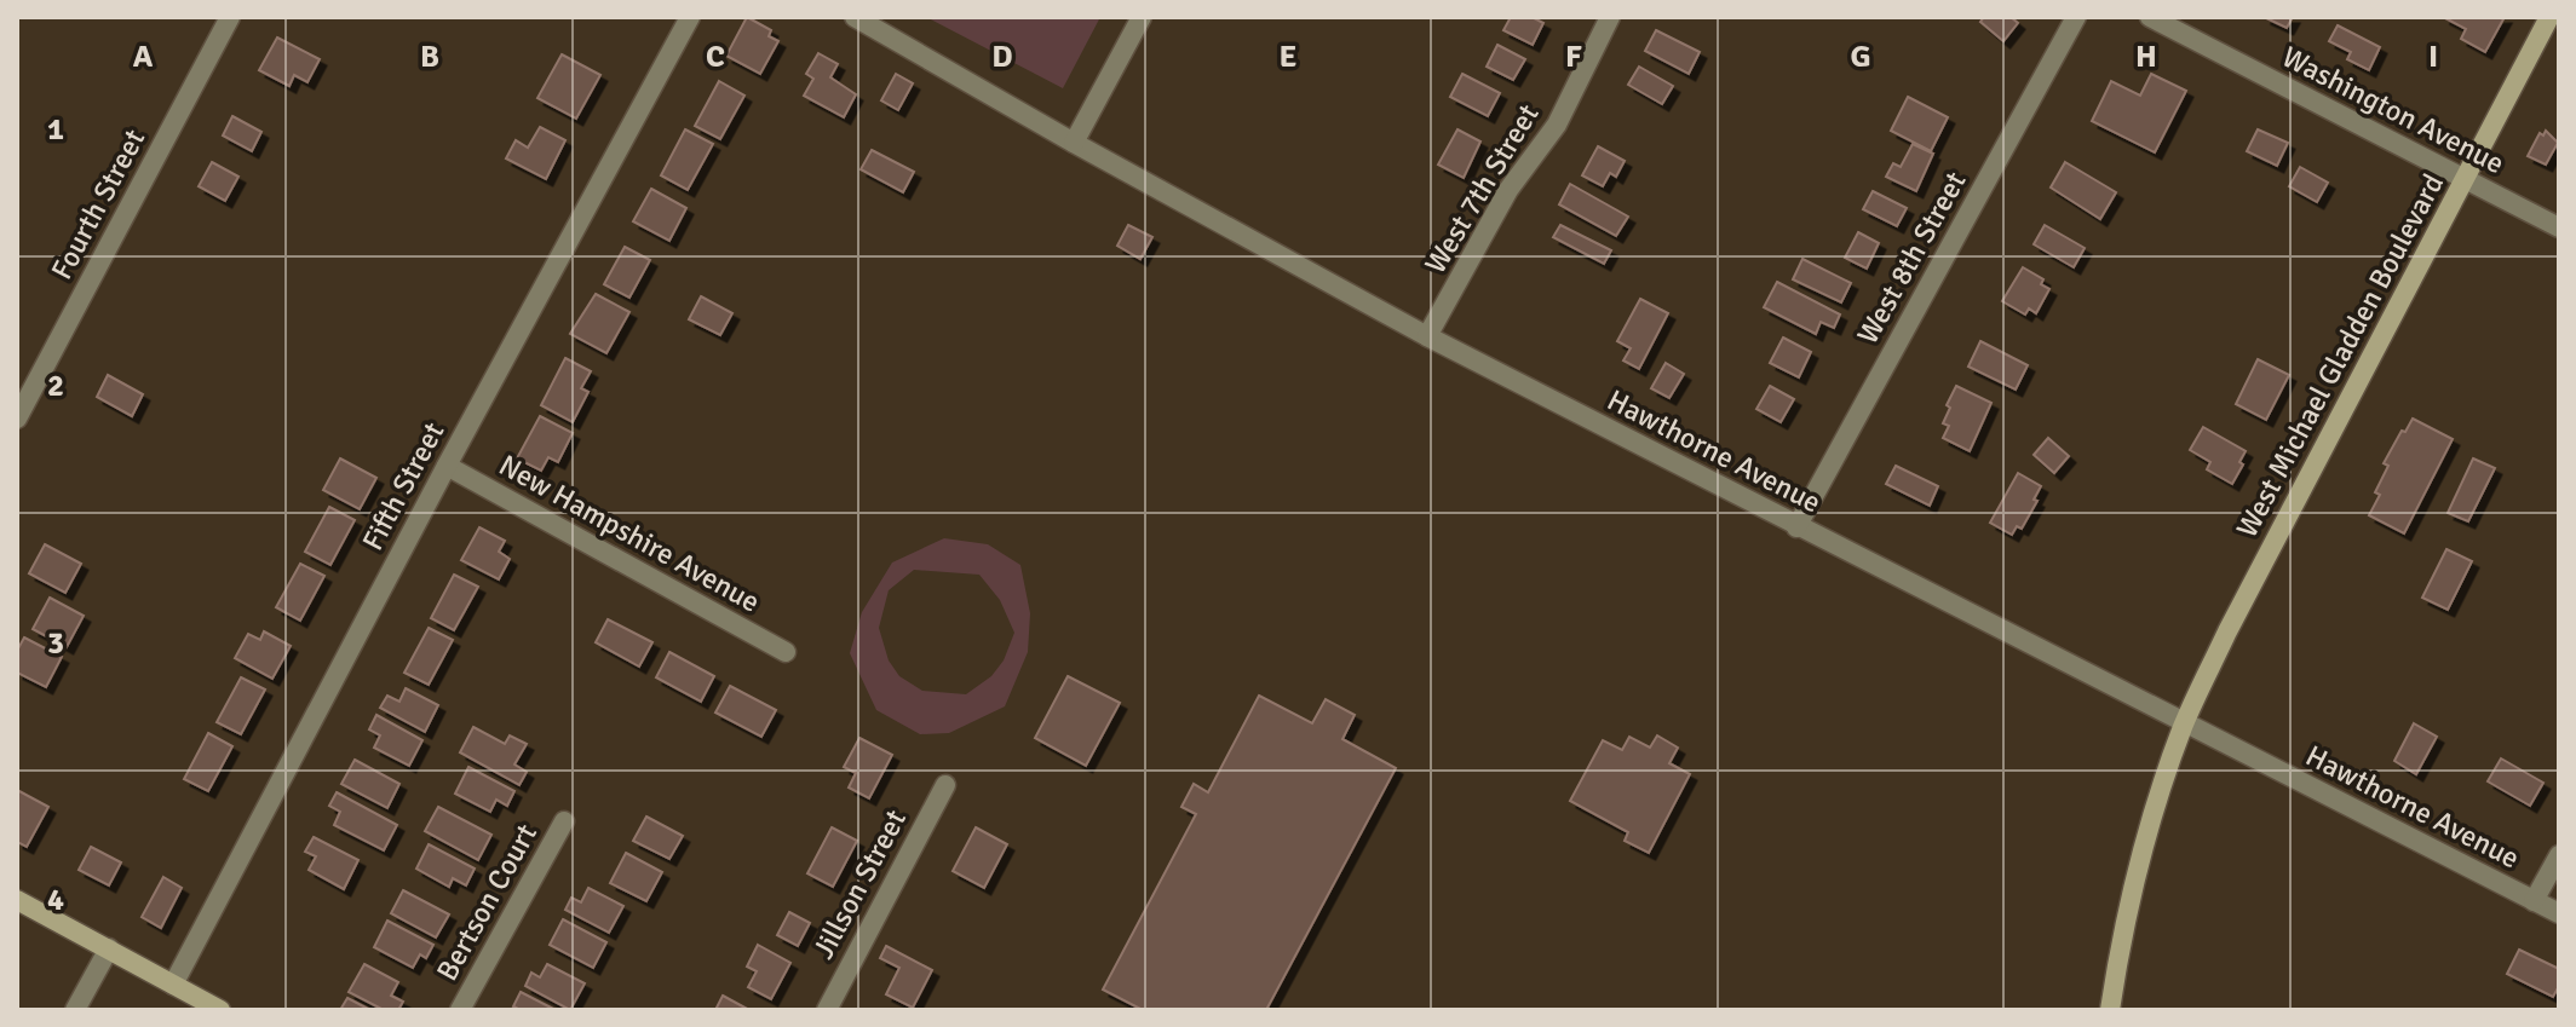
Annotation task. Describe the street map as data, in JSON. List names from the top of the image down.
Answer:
{
  "streets": {
    "main road": ["West Michael Gladden Boulevard"],
    "street": [
      "Washington Avenue",
      "West 7th Street",
      "Fourth Street",
      "West 8th Street",
      "Hawthorne Avenue",
      "Fifth Street",
      "New Hampshire Avenue",
      "Jillson Street",
      "Bertson Court"
    ]
  },
  "crossings": [
    ["Washington Avenue", "West Michael Gladden Boulevard"],
    ["West 7th Street", "Hawthorne Avenue"],
    ["West 8th Street", "Hawthorne Avenue"],
    ["West Michael Gladden Boulevard", "Hawthorne Avenue"],
    ["Fifth Street", "New Hampshire Avenue"]
  ],
  "grid": {
    "columns": [
      "A",
      "B",
      "C",
      "D",
      "E",
      "F",
      "G",
      "H",
      "I"
    ],
    "rows": [
      "1",
      "2",
      "3",
      "4"
    ]
  }
}
